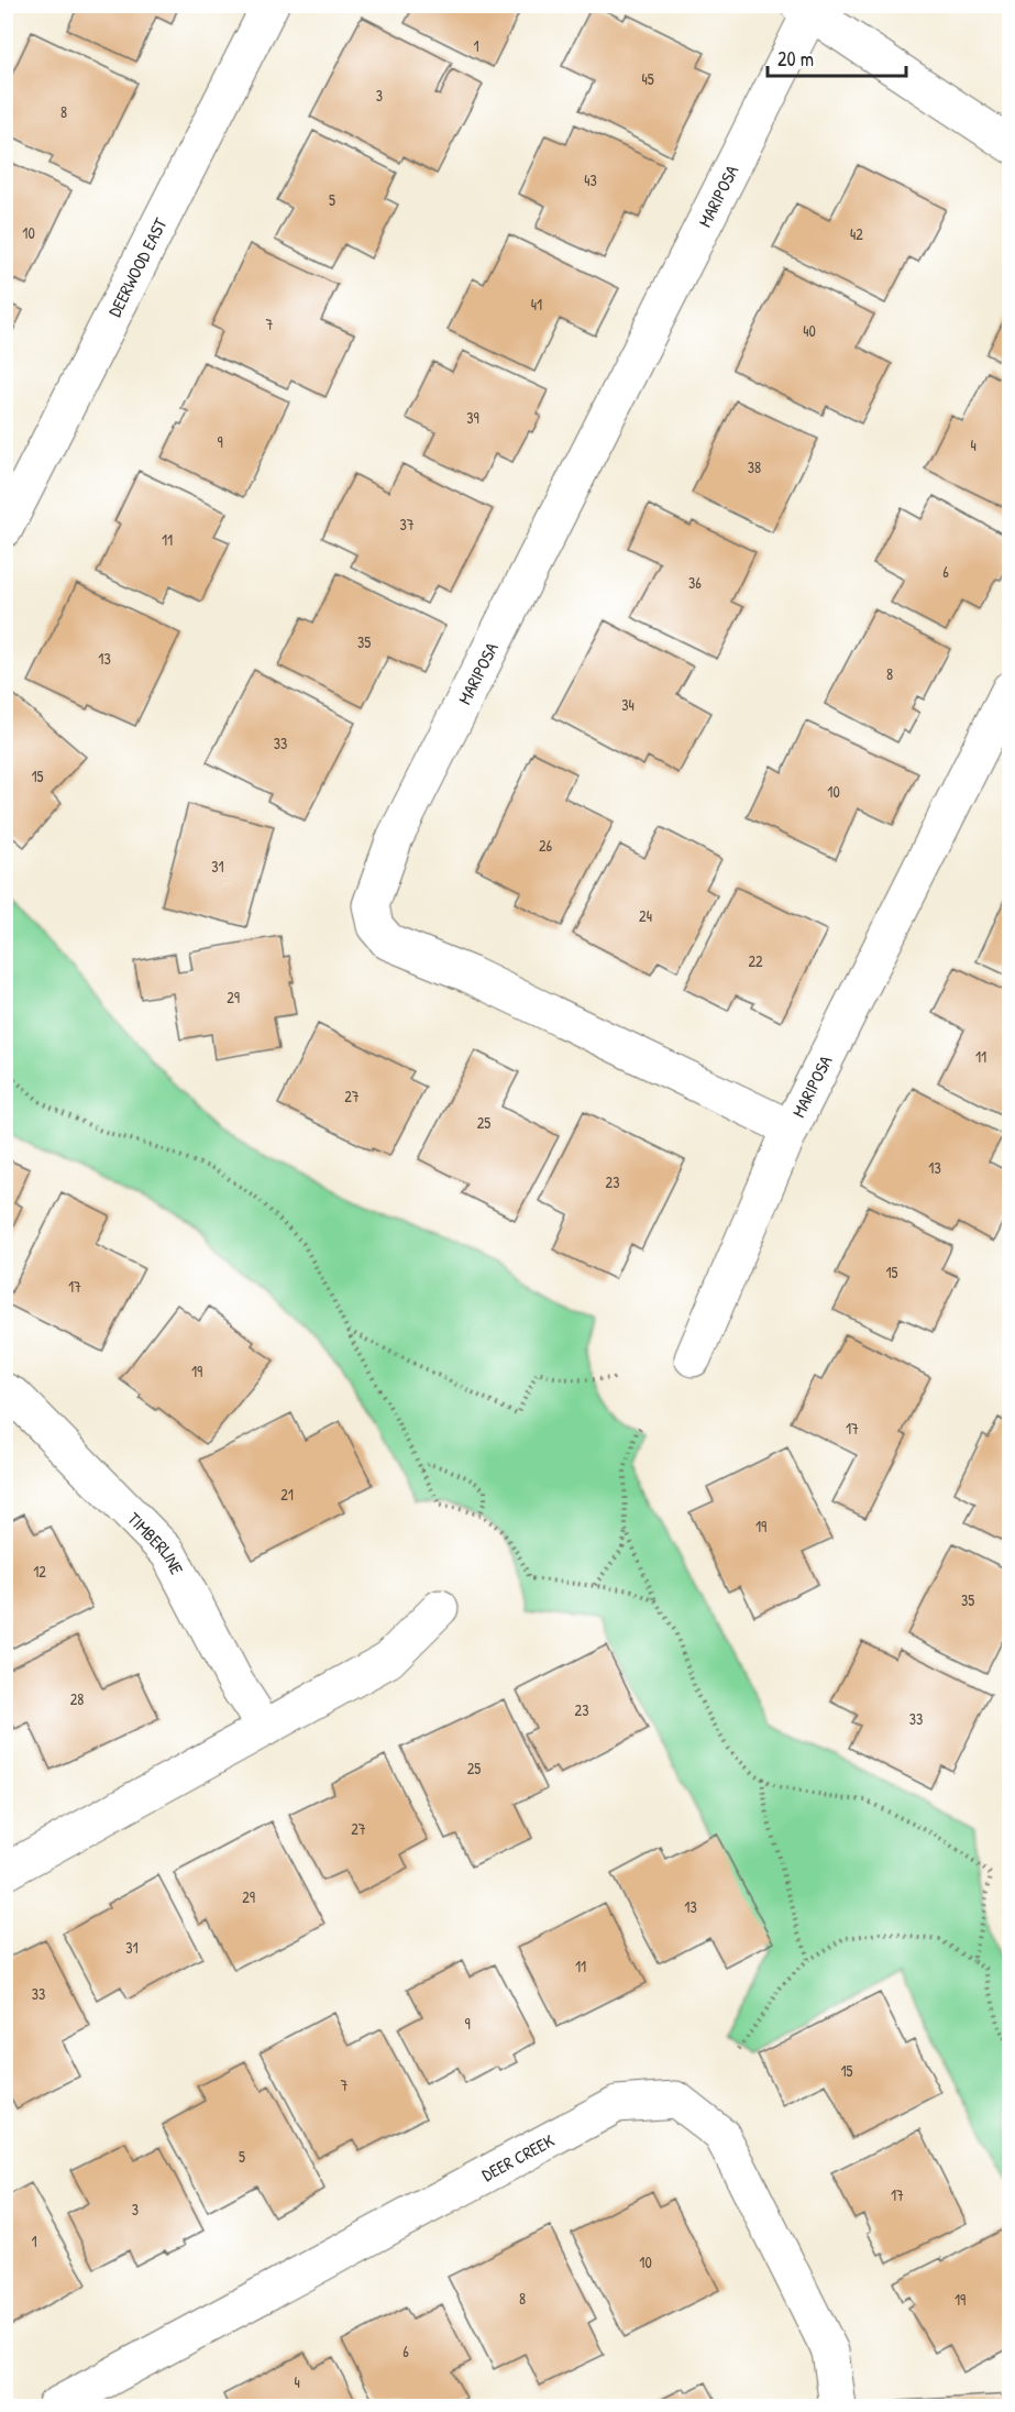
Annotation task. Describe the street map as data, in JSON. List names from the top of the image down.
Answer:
{
  "streets": {
    "street": [
      "MARIPOSA",
      "DEERWOOD EAST",
      "TIMBERLINE",
      "DEER CREEK"
    ]
  },
  "house_numbers": [
    "1",
    "45",
    "3",
    "8",
    "43",
    "5",
    "10",
    "42",
    "41",
    "7",
    "40",
    "39",
    "9",
    "4",
    "38",
    "37",
    "11",
    "6",
    "36",
    "35",
    "13",
    "8",
    "34",
    "33",
    "15",
    "10",
    "26",
    "31",
    "24",
    "22",
    "29",
    "11",
    "27",
    "25",
    "13",
    "23",
    "15",
    "17",
    "19",
    "17",
    "21",
    "19",
    "12",
    "35",
    "28",
    "23",
    "33",
    "25",
    "27",
    "29",
    "13",
    "31",
    "11",
    "33",
    "9",
    "15",
    "7",
    "5",
    "17",
    "3",
    "1",
    "10",
    "8",
    "19",
    "6",
    "4"
  ],
  "scale_bar": "20 m"
}
